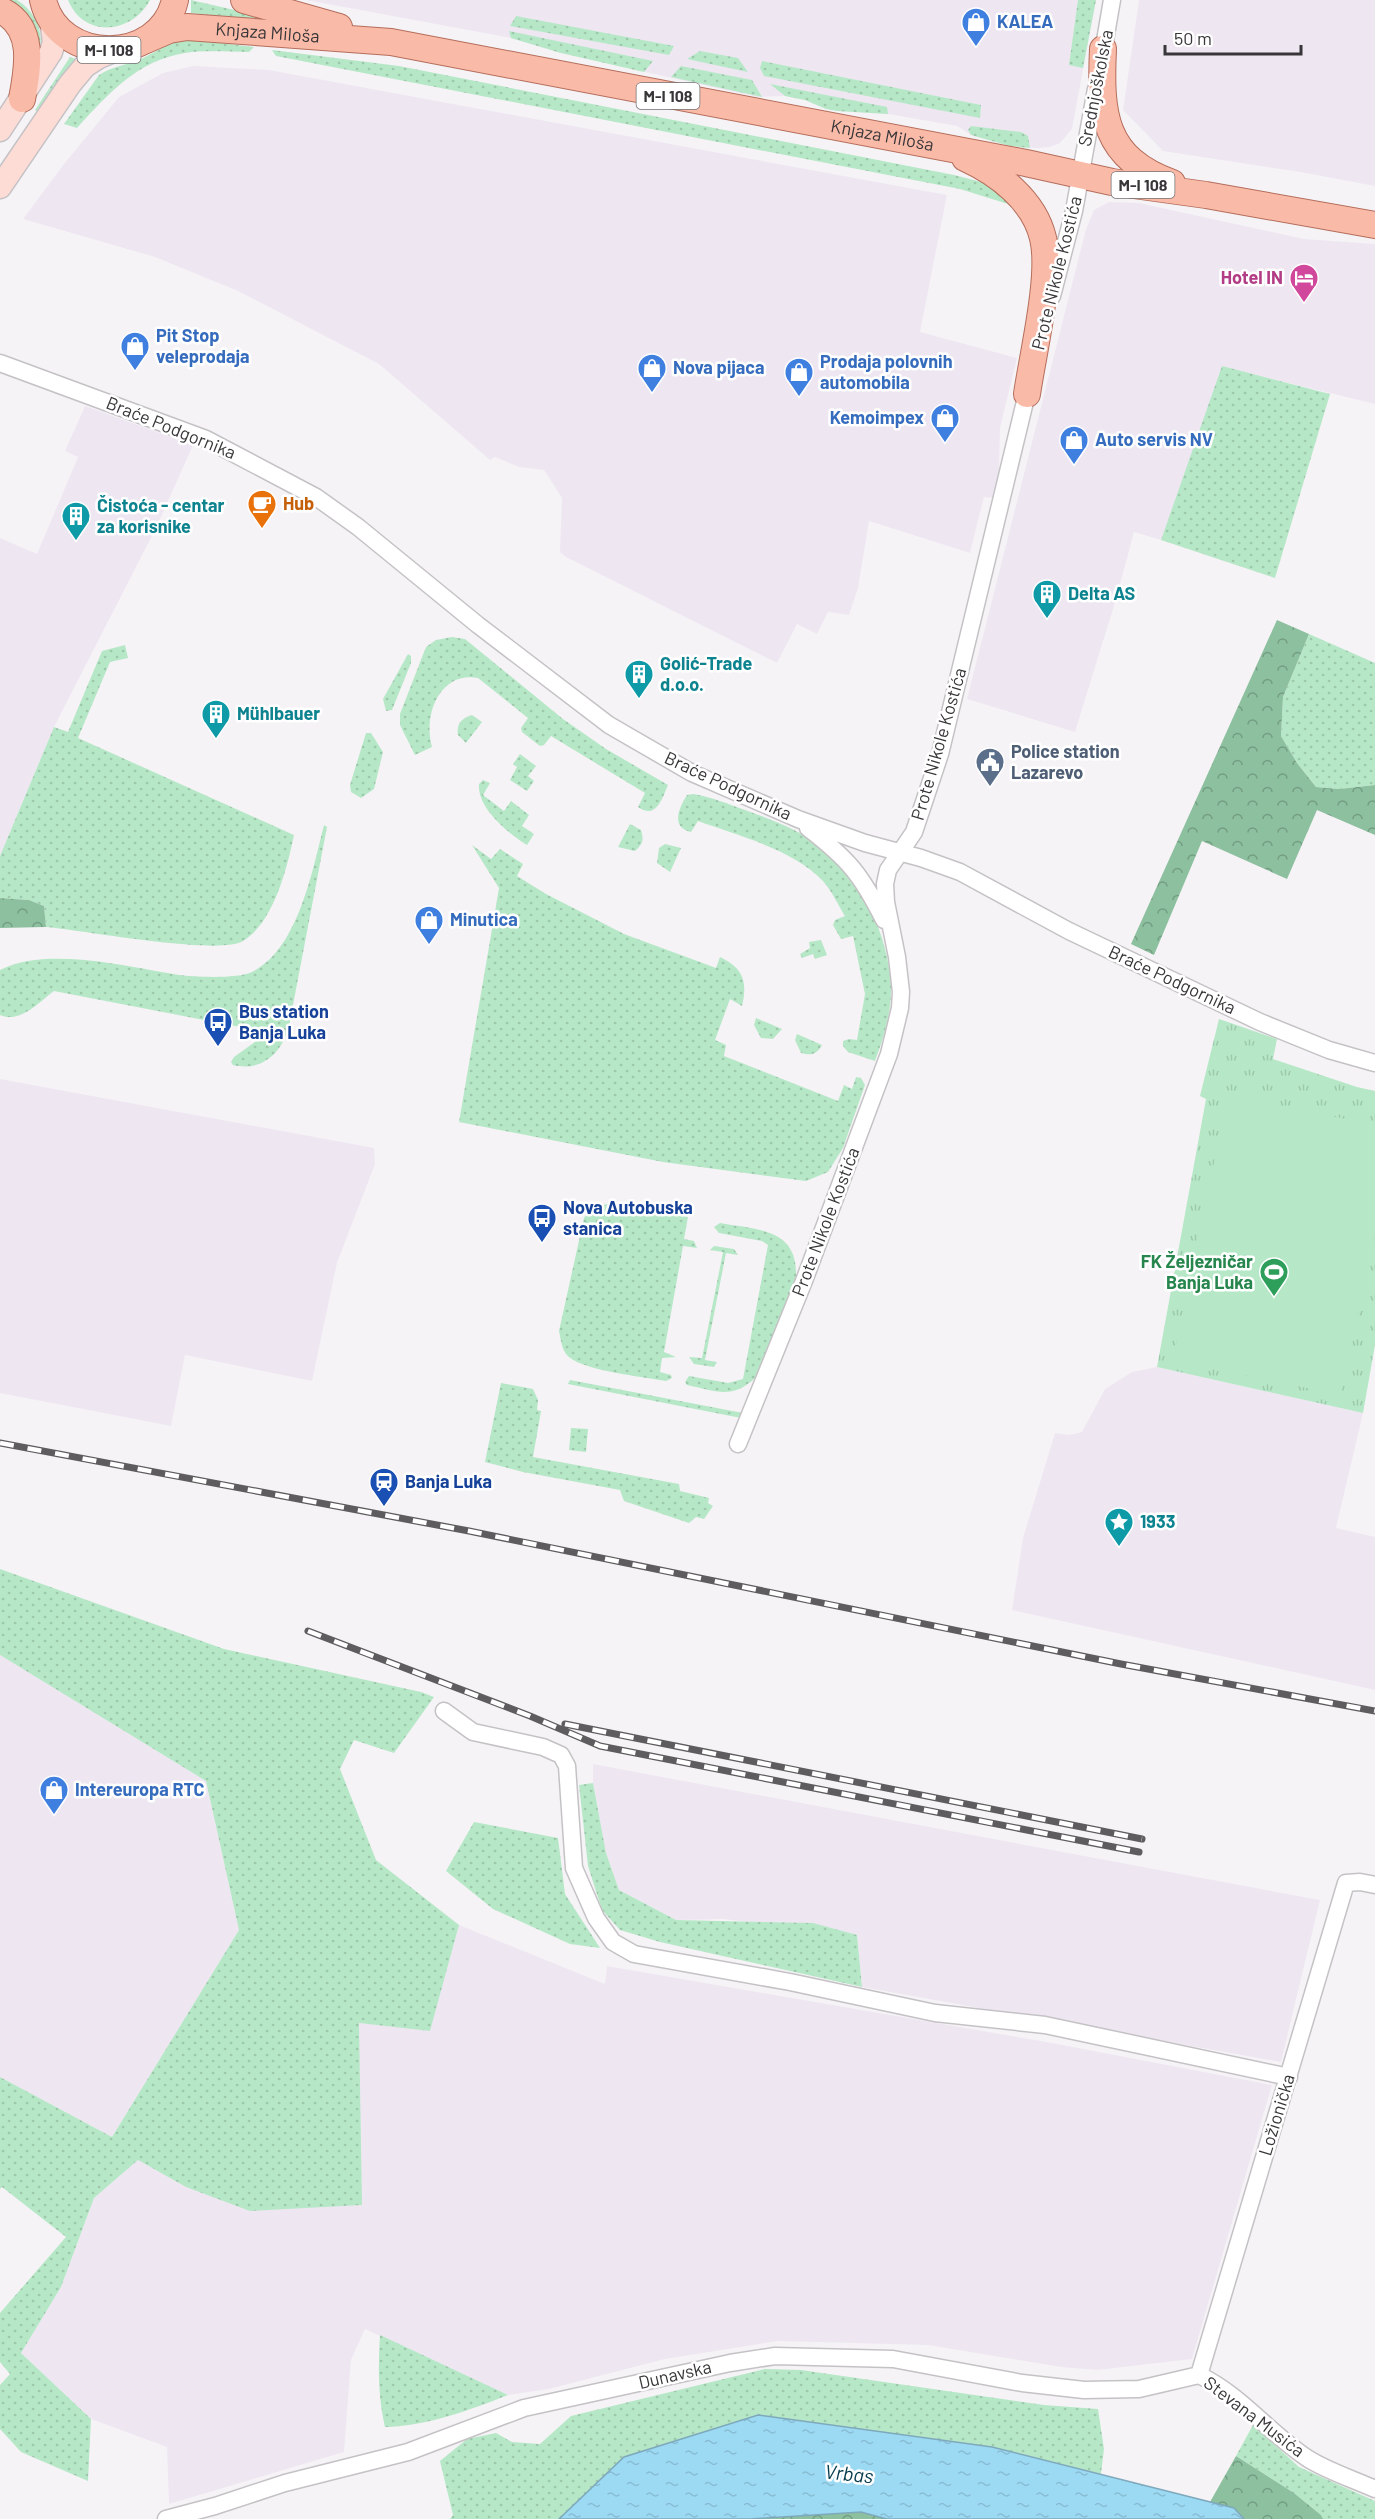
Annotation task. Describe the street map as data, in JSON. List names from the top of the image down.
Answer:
{
  "streets": {
    "main road": ["Knjaza Miloša", "M-I 108"],
    "street": [
      "Srednjoškolska",
      "Prote Nikole Kostića",
      "Braće Podgornika",
      "Ložionička",
      "Dunavska",
      "Stevana Musića"
    ]
  },
  "crossings": [
    ["Knjaza Miloša", "M-I 108"],
    ["Knjaza Miloša", "Srednjoškolska"],
    ["Knjaza Miloša", "Prote Nikole Kostića"],
    ["Srednjoškolska", "Prote Nikole Kostića"],
    ["Prote Nikole Kostića", "Braće Podgornika"],
    ["Ložionička", "Dunavska"],
    ["Ložionička", "Stevana Musića"],
    ["Dunavska", "Stevana Musića"]
  ],
  "water": ["Vrbas"],
  "places": {
    "shop": [
      "KALEA",
      "Pit Stop veleprodaja",
      "Nova pijaca",
      "Prodaja polovnih automobila",
      "Kemoimpex",
      "Auto servis NV",
      "Minutica",
      "Intereuropa RTC"
    ],
    "hotel": ["Hotel IN"],
    "cafe": ["Hub"],
    "building": [
      "Čistoća - centar za korisnike",
      "Delta AS",
      "Golić-Trade d.o.o.",
      "Mühlbauer"
    ],
    "public building": ["Police station Lazarevo"],
    "bus stop": ["Bus station Banja Luka", "Nova Autobuska stanica"],
    "sports": ["FK Željezničar Banja Luka"],
    "station": ["Banja Luka"],
    "place": ["1933"]
  },
  "scale_bar": "50 m"
}
